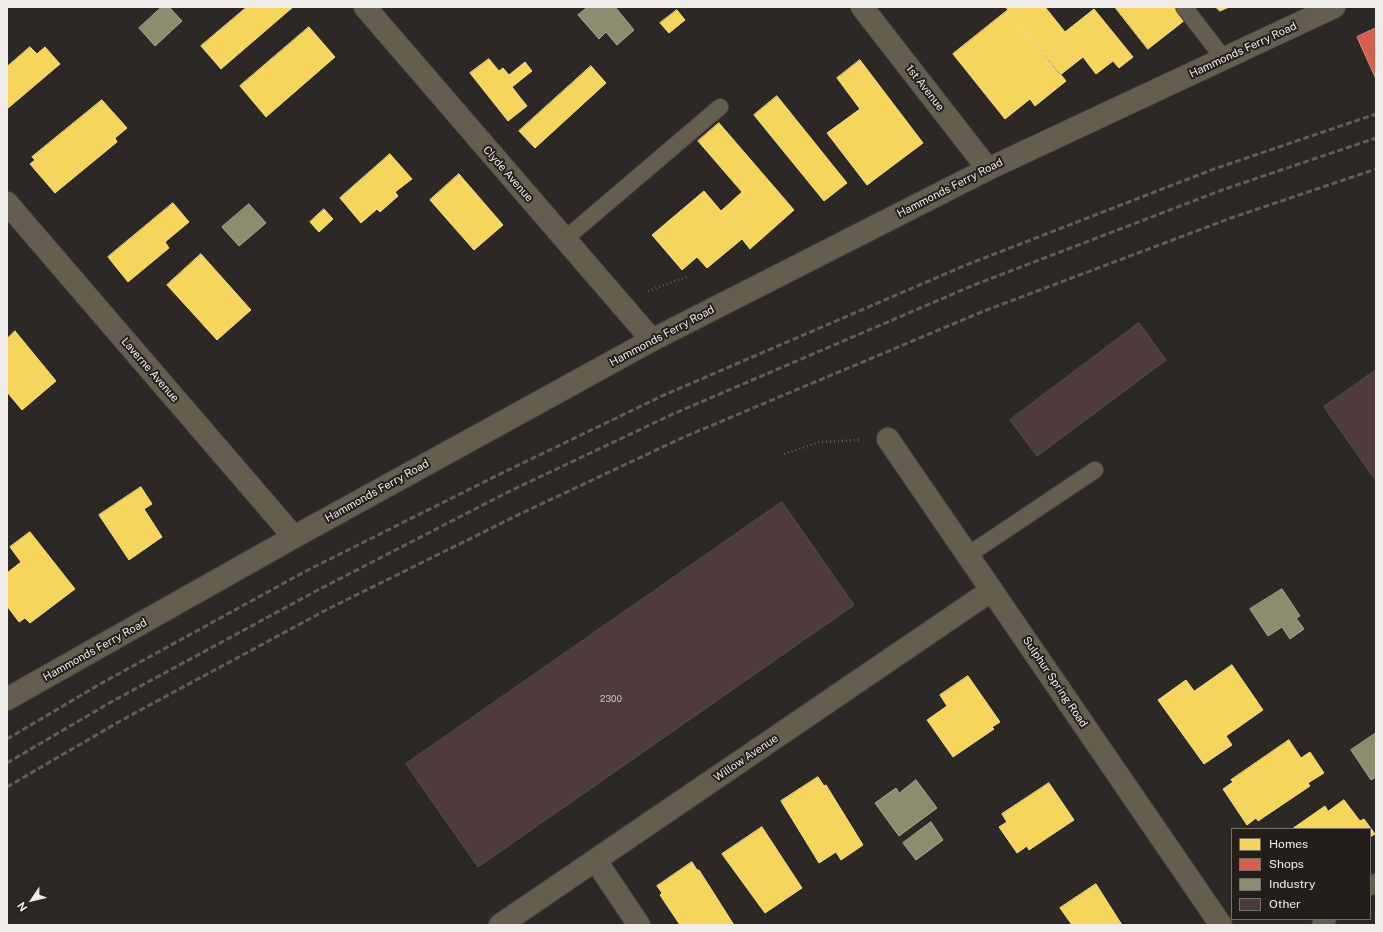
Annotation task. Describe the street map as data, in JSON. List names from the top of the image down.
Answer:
{
  "streets": {
    "street": [
      "Hammonds Ferry Road",
      "1st Avenue",
      "Clyde Avenue",
      "Laverne Avenue",
      "Sulphur Spring Road",
      "Willow Avenue"
    ]
  },
  "crossings": [
    ["Hammonds Ferry Road", "1st Avenue"],
    ["Hammonds Ferry Road", "Clyde Avenue"],
    ["Hammonds Ferry Road", "Laverne Avenue"],
    ["Sulphur Spring Road", "Willow Avenue"]
  ],
  "house_numbers": ["2300"],
  "legend": [
    "Homes",
    "Shops",
    "Industry",
    "Other"
  ],
  "north": "bottom left"
}
